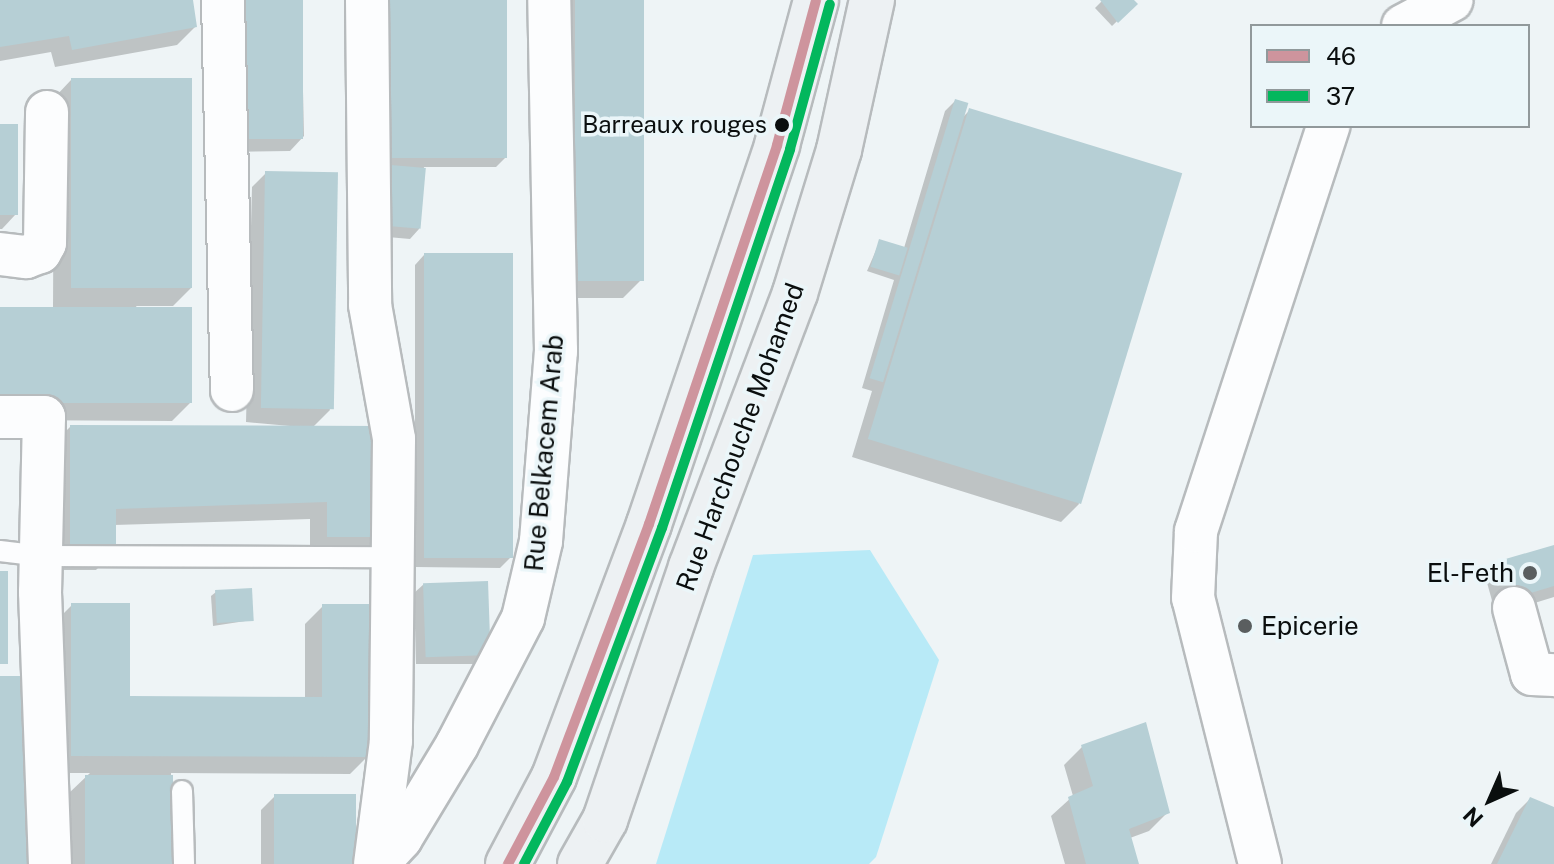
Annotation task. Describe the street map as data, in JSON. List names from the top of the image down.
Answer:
{
  "streets": {
    "street": ["Rue Harchouche Mohamed", "Rue Belkacem Arab"]
  },
  "places": ["Barreaux rouges", "El-Feth", "Epicerie"],
  "lines": ["transit line 46", "transit line 37"],
  "legend": ["46", "37"],
  "north": "bottom left"
}
